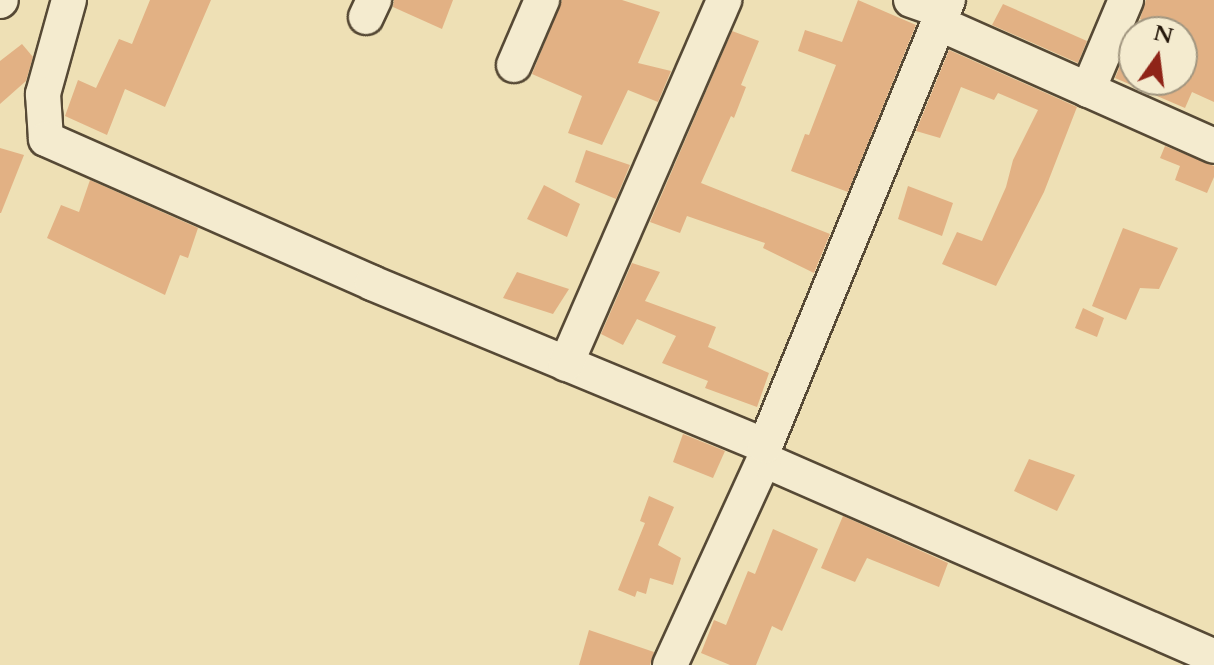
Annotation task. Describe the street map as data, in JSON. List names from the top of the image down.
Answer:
{
  "north": "top"
}
